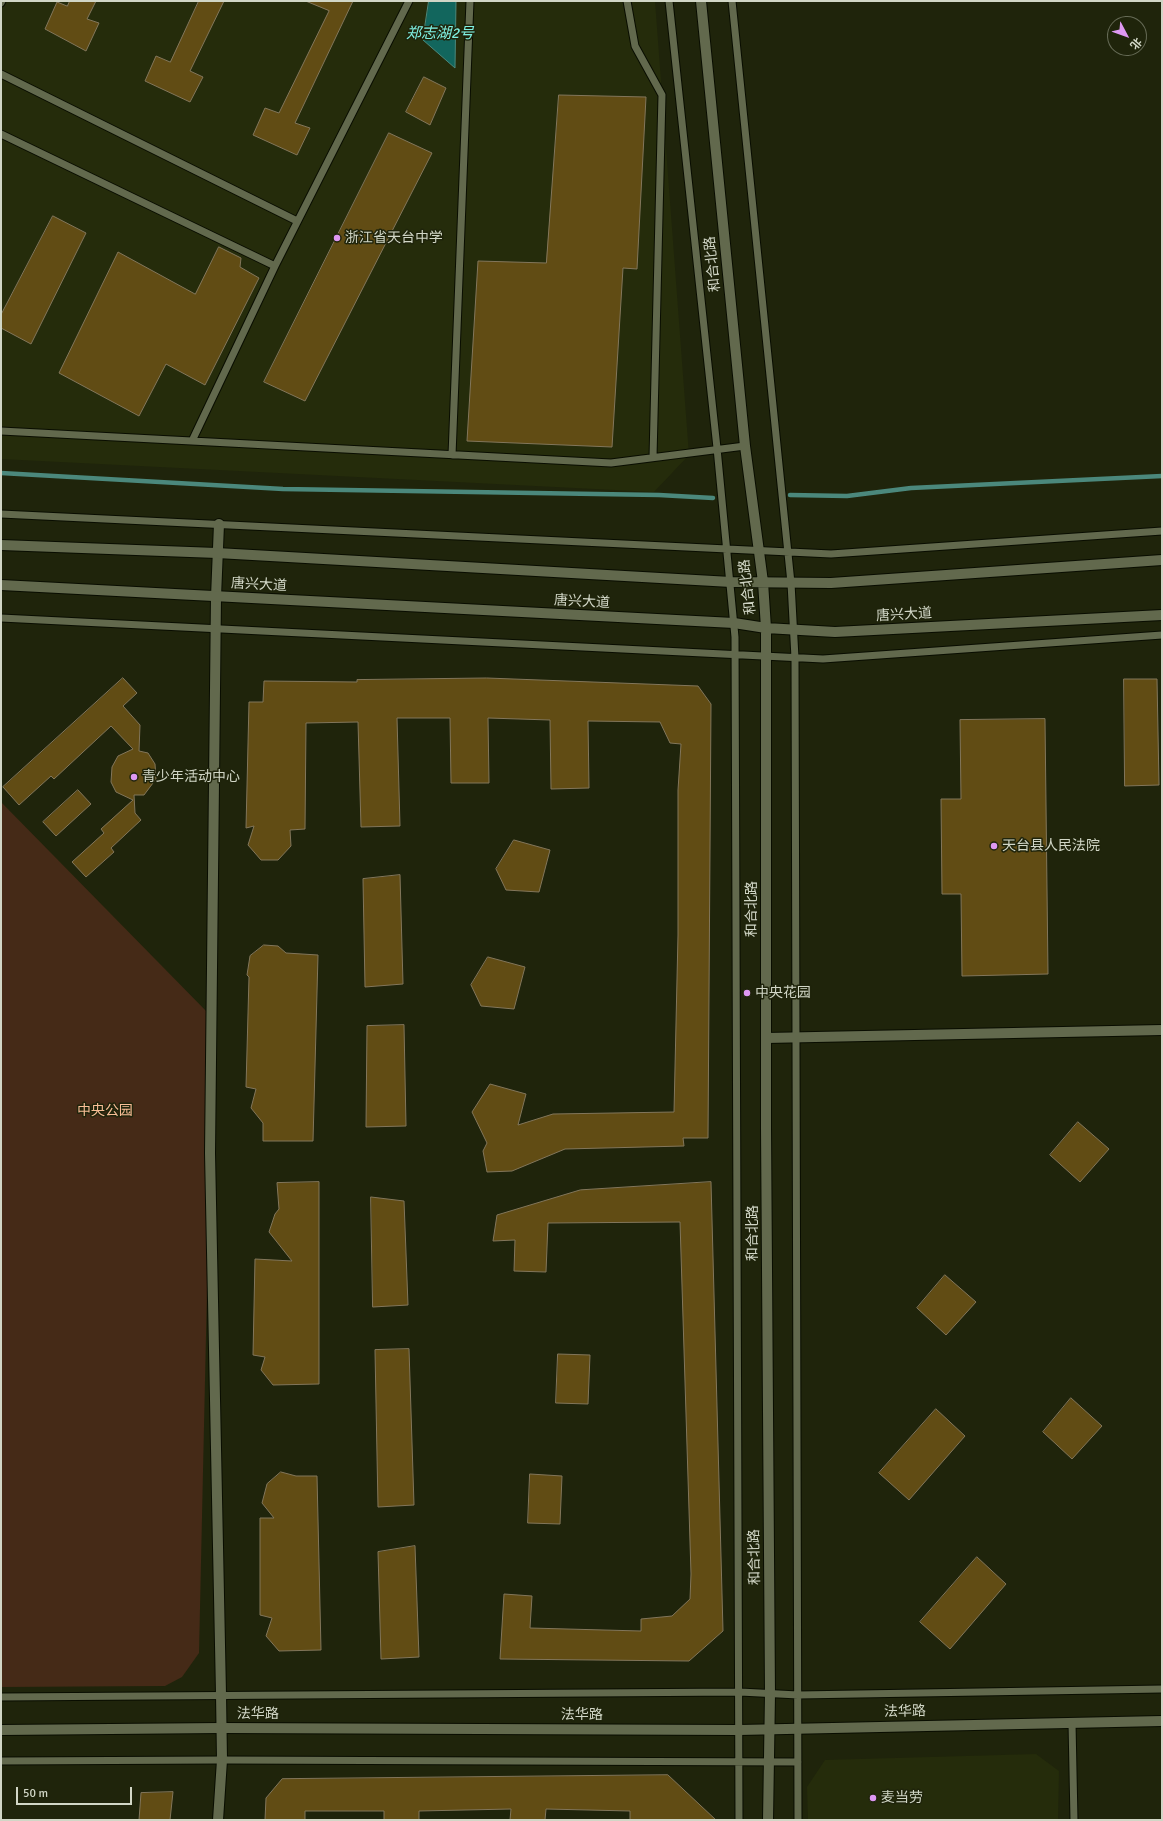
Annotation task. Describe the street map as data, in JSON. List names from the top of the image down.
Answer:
{
  "streets": {
    "main road": ["和合北路", "唐兴大道", "法华路"]
  },
  "crossings": [
    ["和合北路", "唐兴大道"],
    ["和合北路", "法华路"]
  ],
  "water": ["郑志湖2号"],
  "parks": ["中央公园"],
  "places": [
    "浙江省天台中学",
    "青少年活动中心",
    "天台县人民法院",
    "中央花园",
    "麦当劳"
  ],
  "scale_bar": "50 m",
  "north": "bottom right"
}
